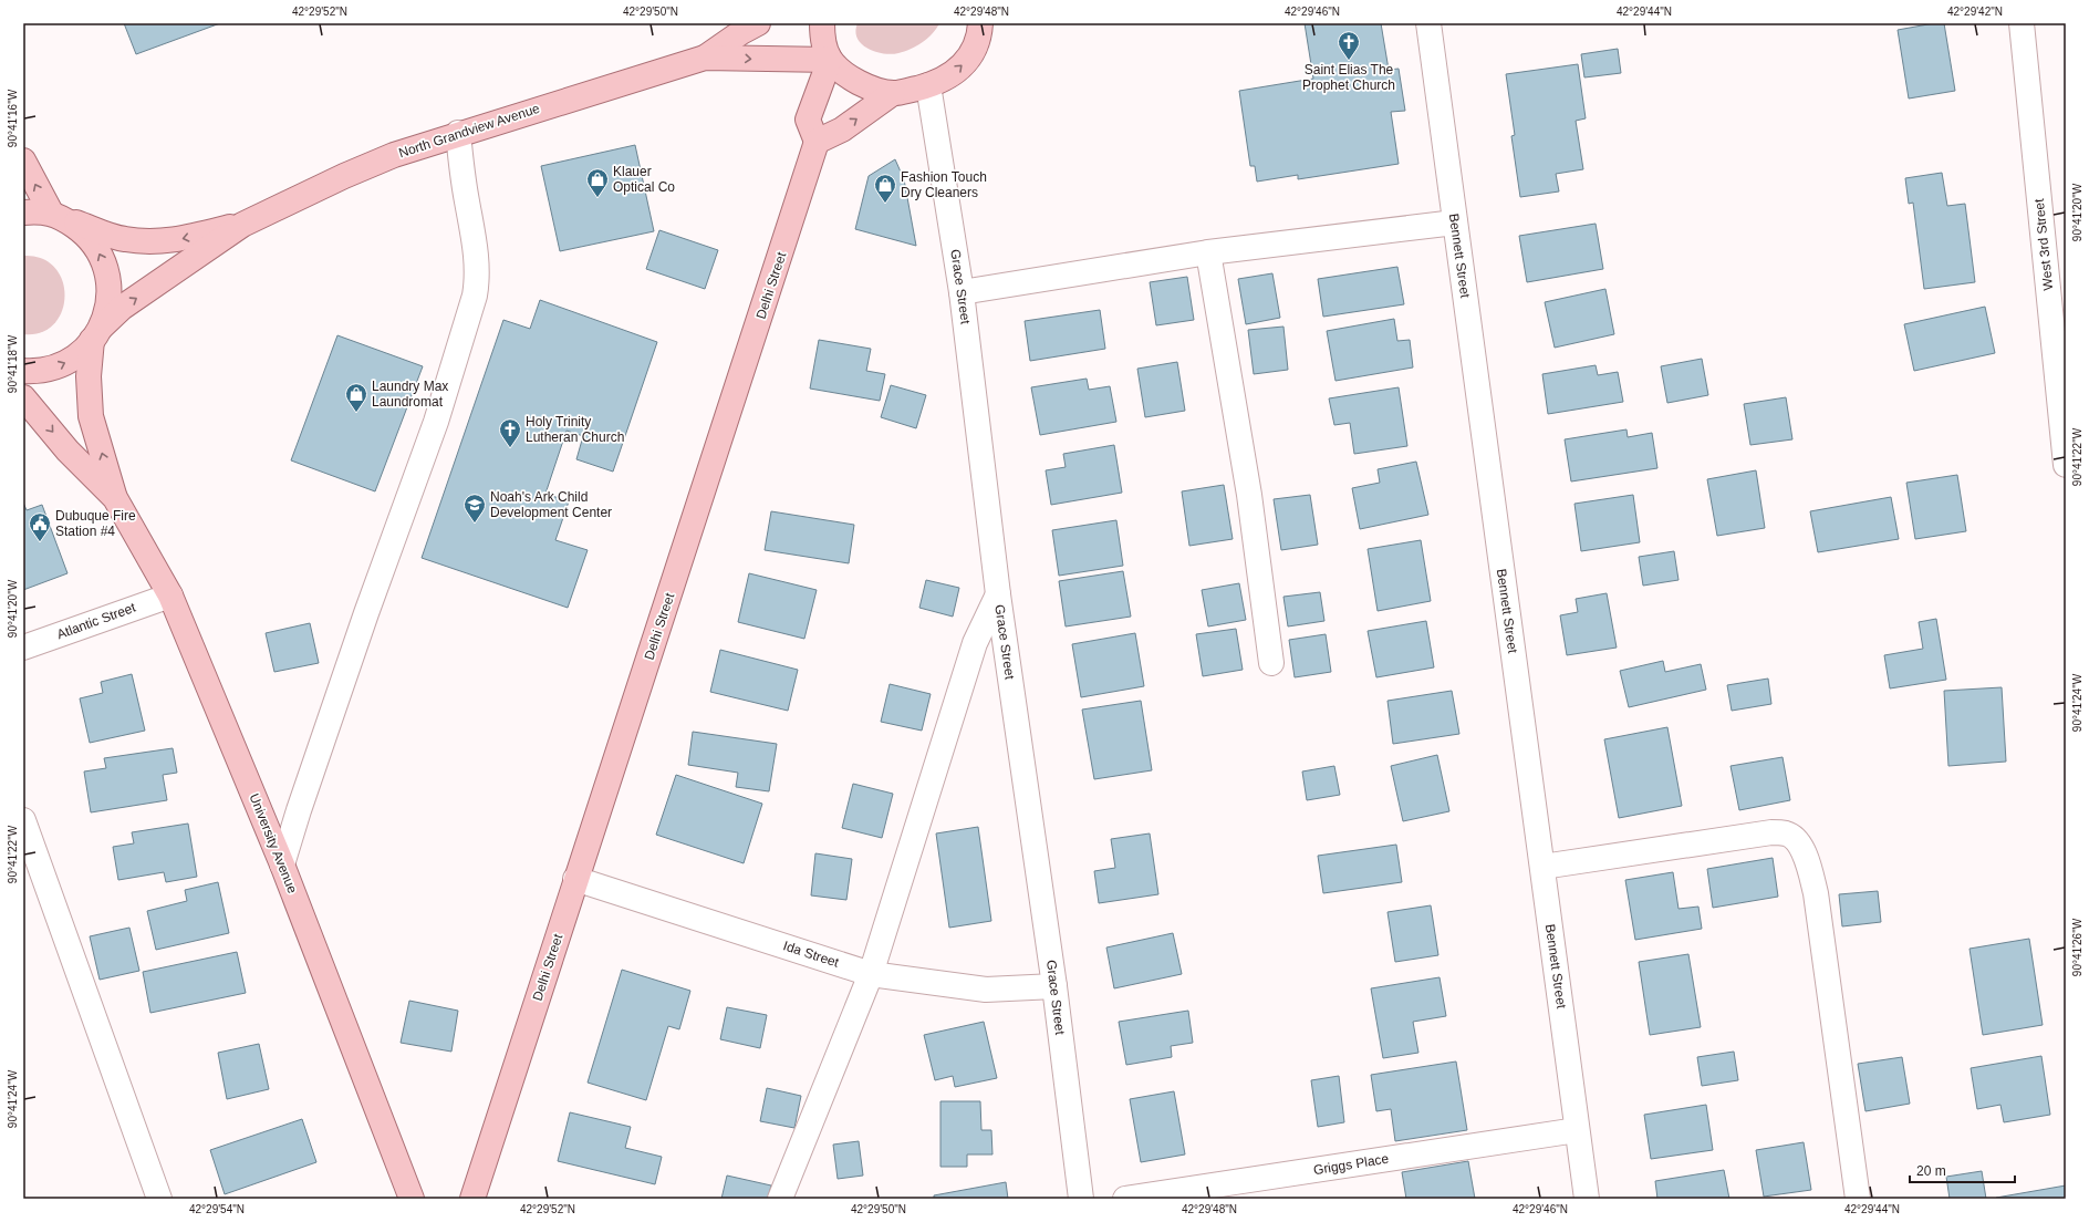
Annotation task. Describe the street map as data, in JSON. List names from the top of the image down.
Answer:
{
  "streets": {
    "main road": ["North Grandview Avenue", "Delhi Street", "University Avenue"],
    "street": [
      "West 3rd Street",
      "Bennett Street",
      "Grace Street",
      "Atlantic Street",
      "Ida Street",
      "Griggs Place"
    ]
  },
  "crossings": [
    ["North Grandview Avenue", "University Avenue"],
    ["Bennett Street", "Griggs Place"],
    ["Delhi Street", "Ida Street"],
    ["Grace Street", "Ida Street"],
    ["Atlantic Street", "University Avenue"]
  ],
  "places": {
    "church": ["Saint Elias The Prophet Church", "Holy Trinity Lutheran Church"],
    "shop": ["Klauer Optical Co", "Fashion Touch Dry Cleaners", "Laundry Max Laundromat"],
    "school or university": ["Noah's Ark Child Development Center"],
    "public building": ["Dubuque Fire Station #4"]
  },
  "scale_bar": "20 m",
  "coordinates": [
    "42°29'52\"N",
    "42°29'50\"N",
    "42°29'48\"N",
    "42°29'46\"N",
    "42°29'44\"N",
    "42°29'42\"N",
    "90°41'16\"W",
    "90°41'20\"W",
    "90°41'18\"W",
    "90°41'22\"W",
    "90°41'24\"W",
    "90°41'26\"W",
    "42°29'54\"N"
  ]
}
